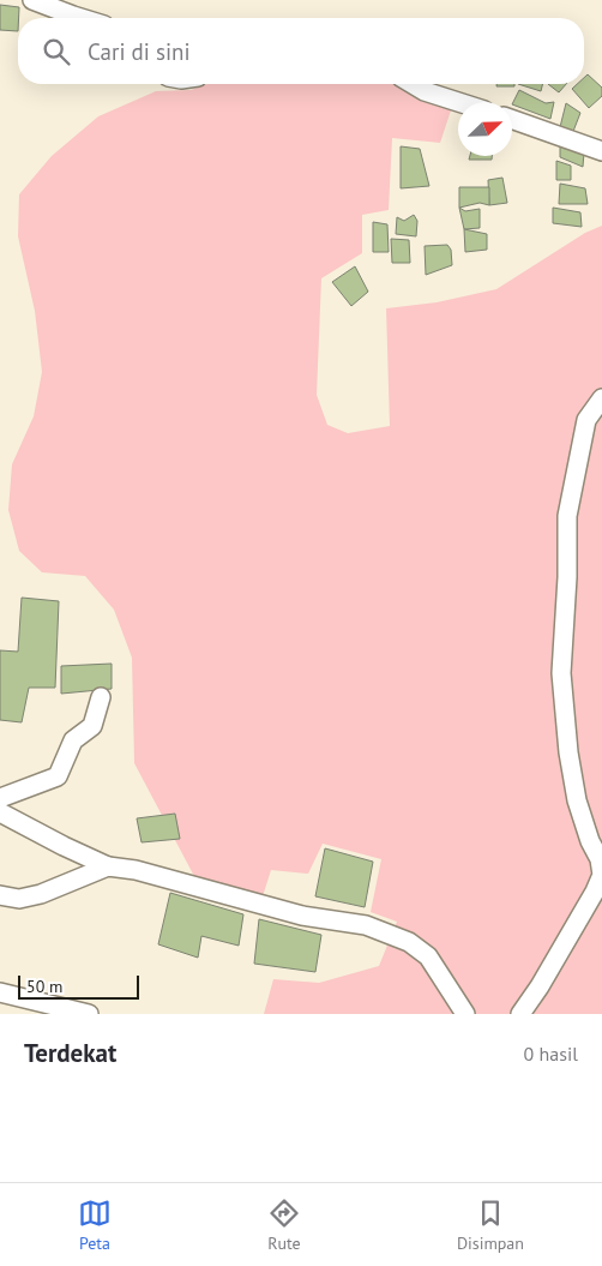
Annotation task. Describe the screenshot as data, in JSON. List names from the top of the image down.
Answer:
{
  "scale_bar": "50 m",
  "north": "top right",
  "page": {
    "search": "Cari di sini",
    "scale": "50 m",
    "heading": ["Terdekat", "0 hasil"],
    "nav": ["Peta", "Rute", "Disimpan"]
  }
}
